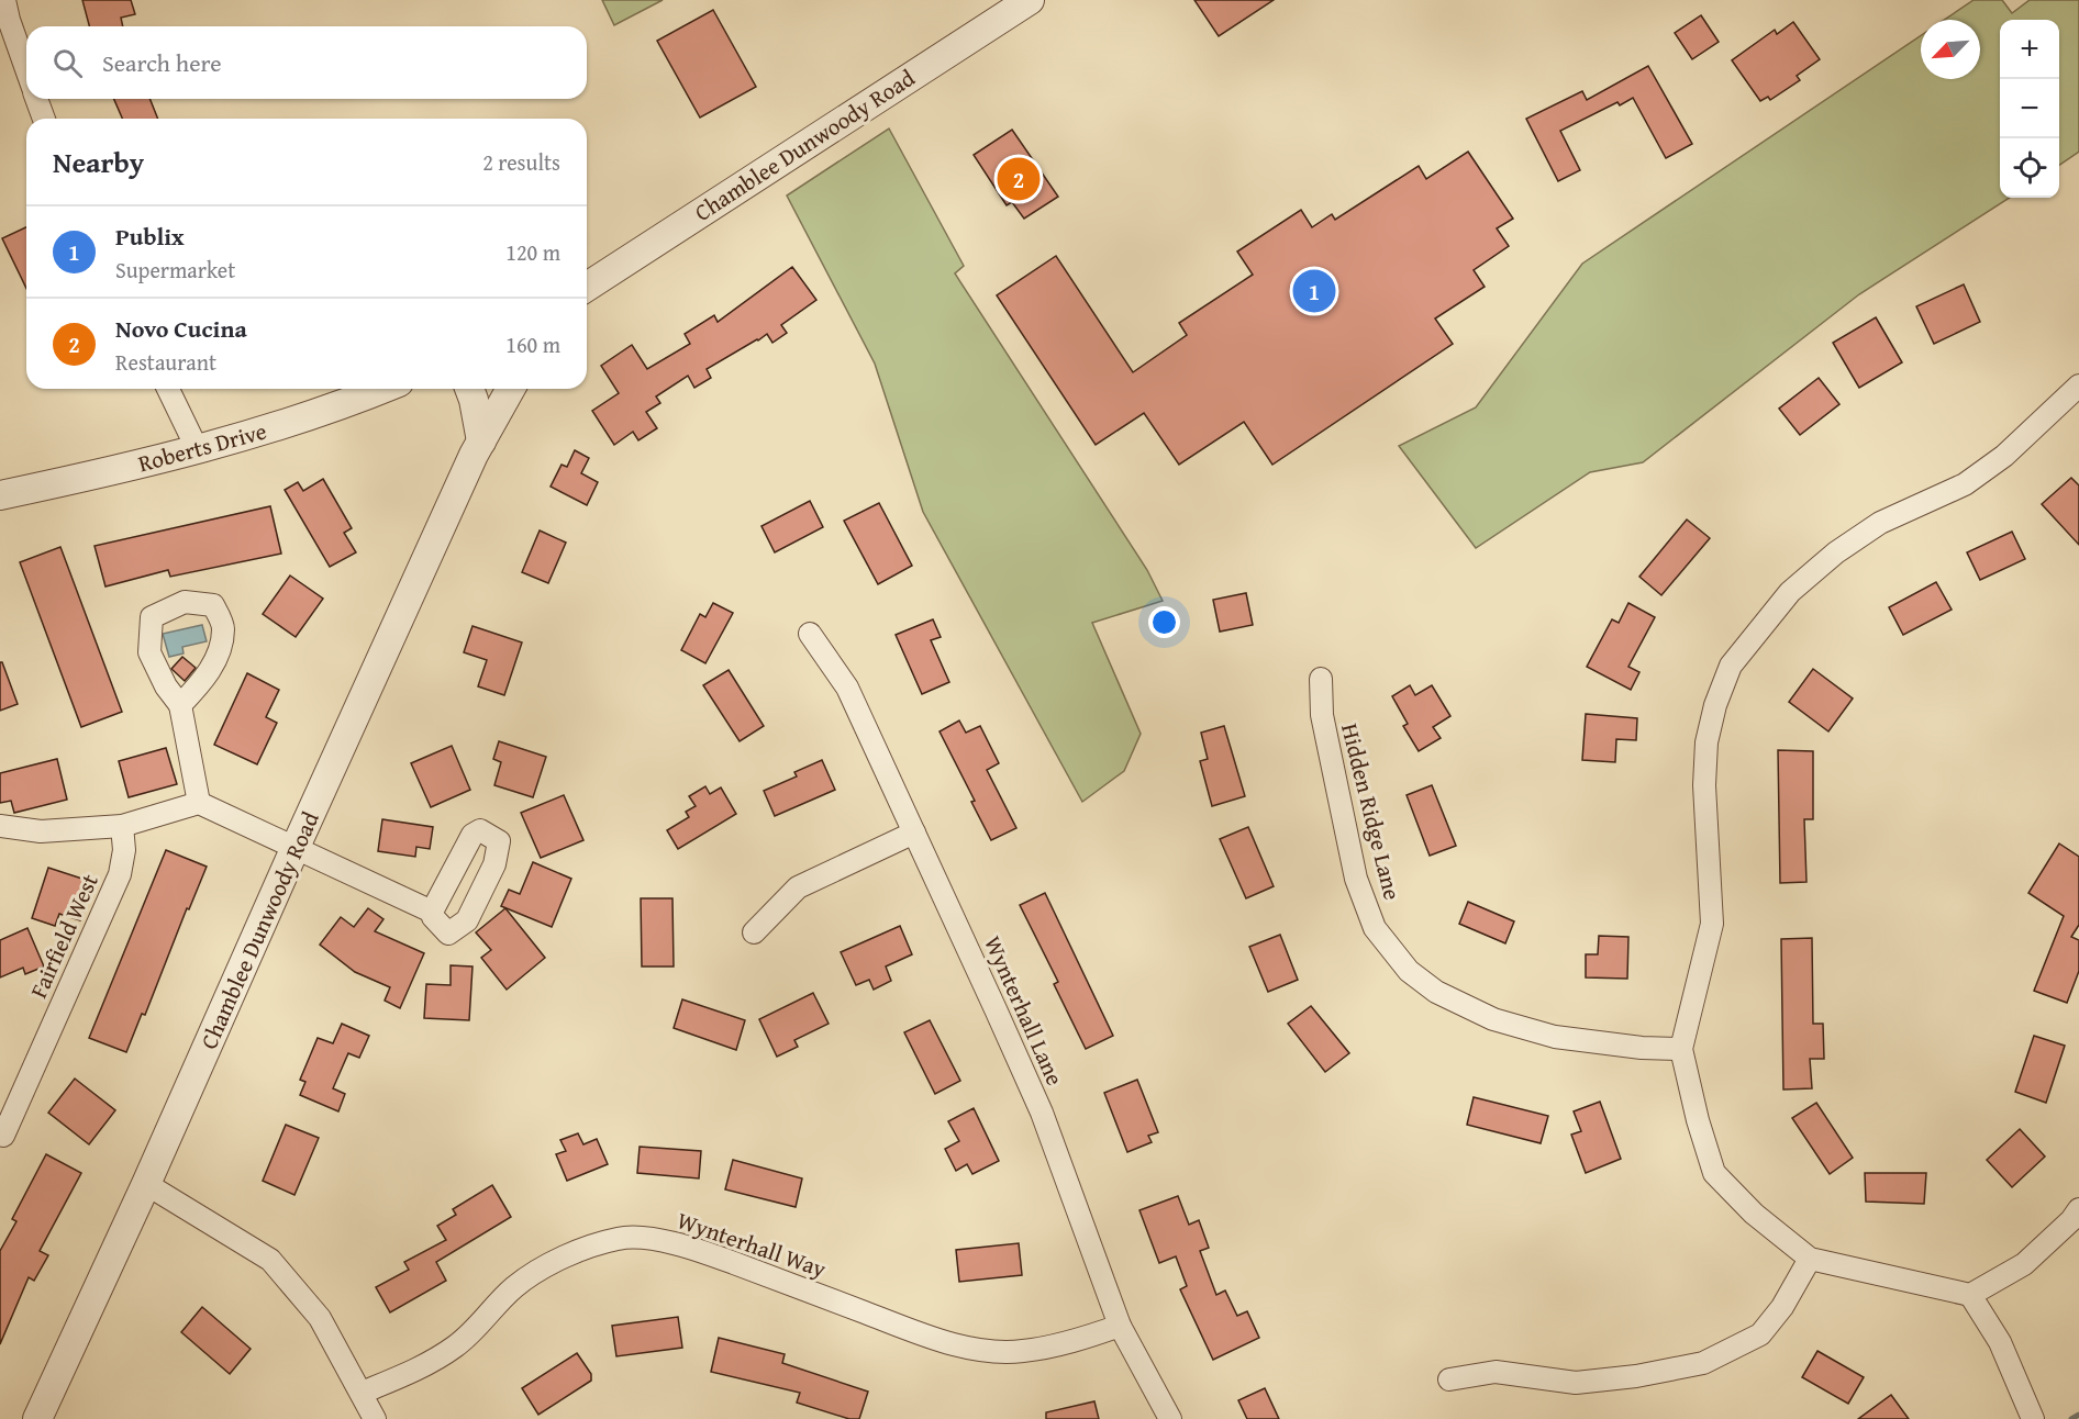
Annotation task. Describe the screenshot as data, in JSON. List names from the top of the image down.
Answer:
{
  "streets": {
    "street": [
      "Chamblee Dunwoody Road",
      "Roberts Drive",
      "Hidden Ridge Lane",
      "Fairfield West",
      "Wynterhall Lane",
      "Wynterhall Way"
    ]
  },
  "crossings": [
    ["Wynterhall Lane", "Wynterhall Way"]
  ],
  "north": "bottom left",
  "page": {
    "map_buttons": ["+", "−"],
    "search": "Search here",
    "heading": ["Nearby", "2 results"],
    "pins": ["2", "1"],
    "list": [
      {
        "mark": "1",
        "name": "Publix",
        "note": "Supermarket",
        "value": "120 m"
      },
      {
        "mark": "2",
        "name": "Novo Cucina",
        "note": "Restaurant",
        "value": "160 m"
      }
    ]
  }
}
